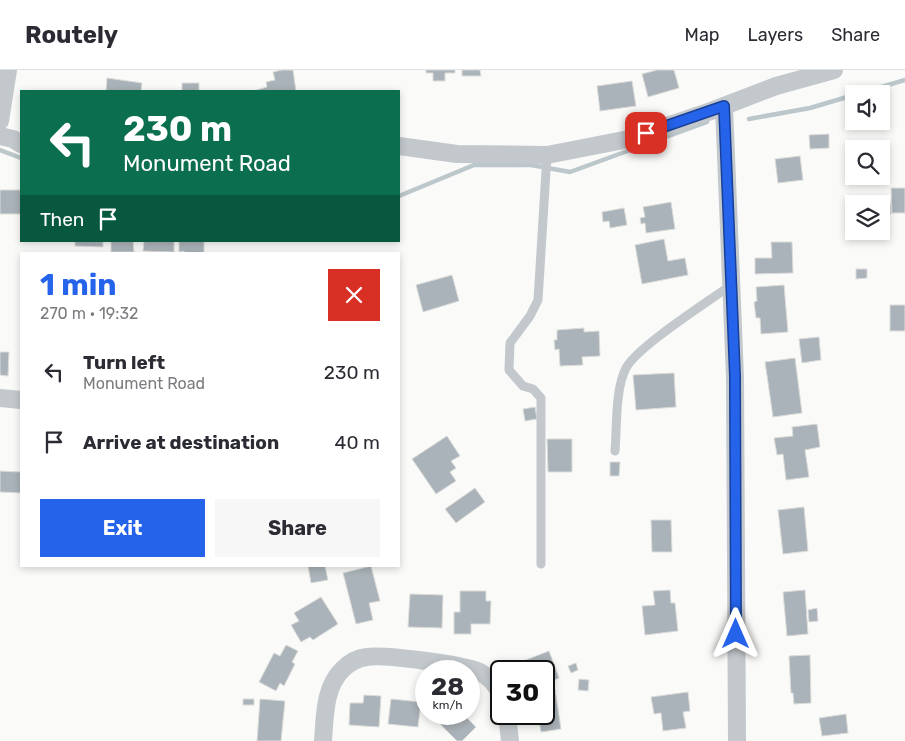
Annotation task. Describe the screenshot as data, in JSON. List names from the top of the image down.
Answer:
{
  "page": {
    "header": "Routely",
    "nav": ["Map", "Layers", "Share"],
    "turn": ["230 m", "Monument Road"],
    "then": "Then",
    "heading": ["1 min", "270 m · 19:32"],
    "list": [
      {
        "name": "Turn left",
        "note": "Monument Road",
        "value": "230 m"
      },
      {
        "name": "Arrive at destination",
        "value": "40 m"
      }
    ],
    "buttons": ["Exit", "Share"],
    "speed": "28 km/h",
    "limit": "30"
  }
}
